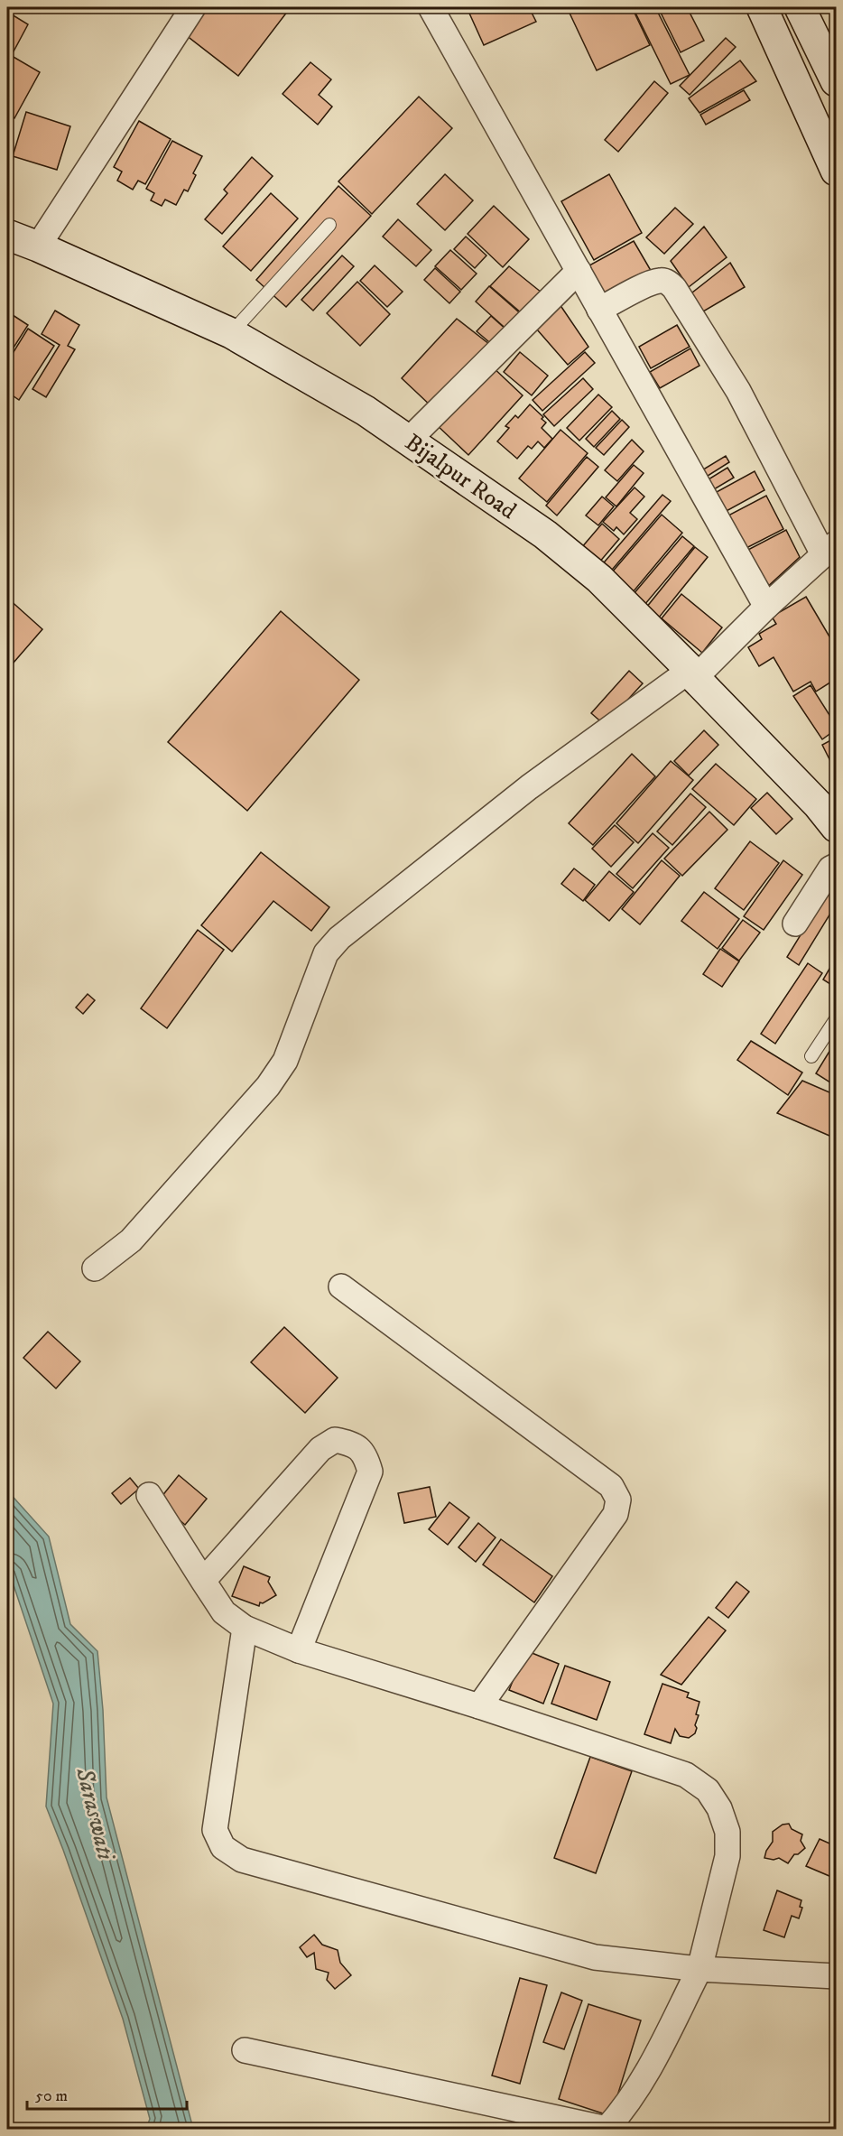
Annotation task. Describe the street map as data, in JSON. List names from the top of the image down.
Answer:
{
  "streets": {
    "main road": ["Bijalpur Road"]
  },
  "water": ["Saraswati"],
  "scale_bar": "50 m"
}
